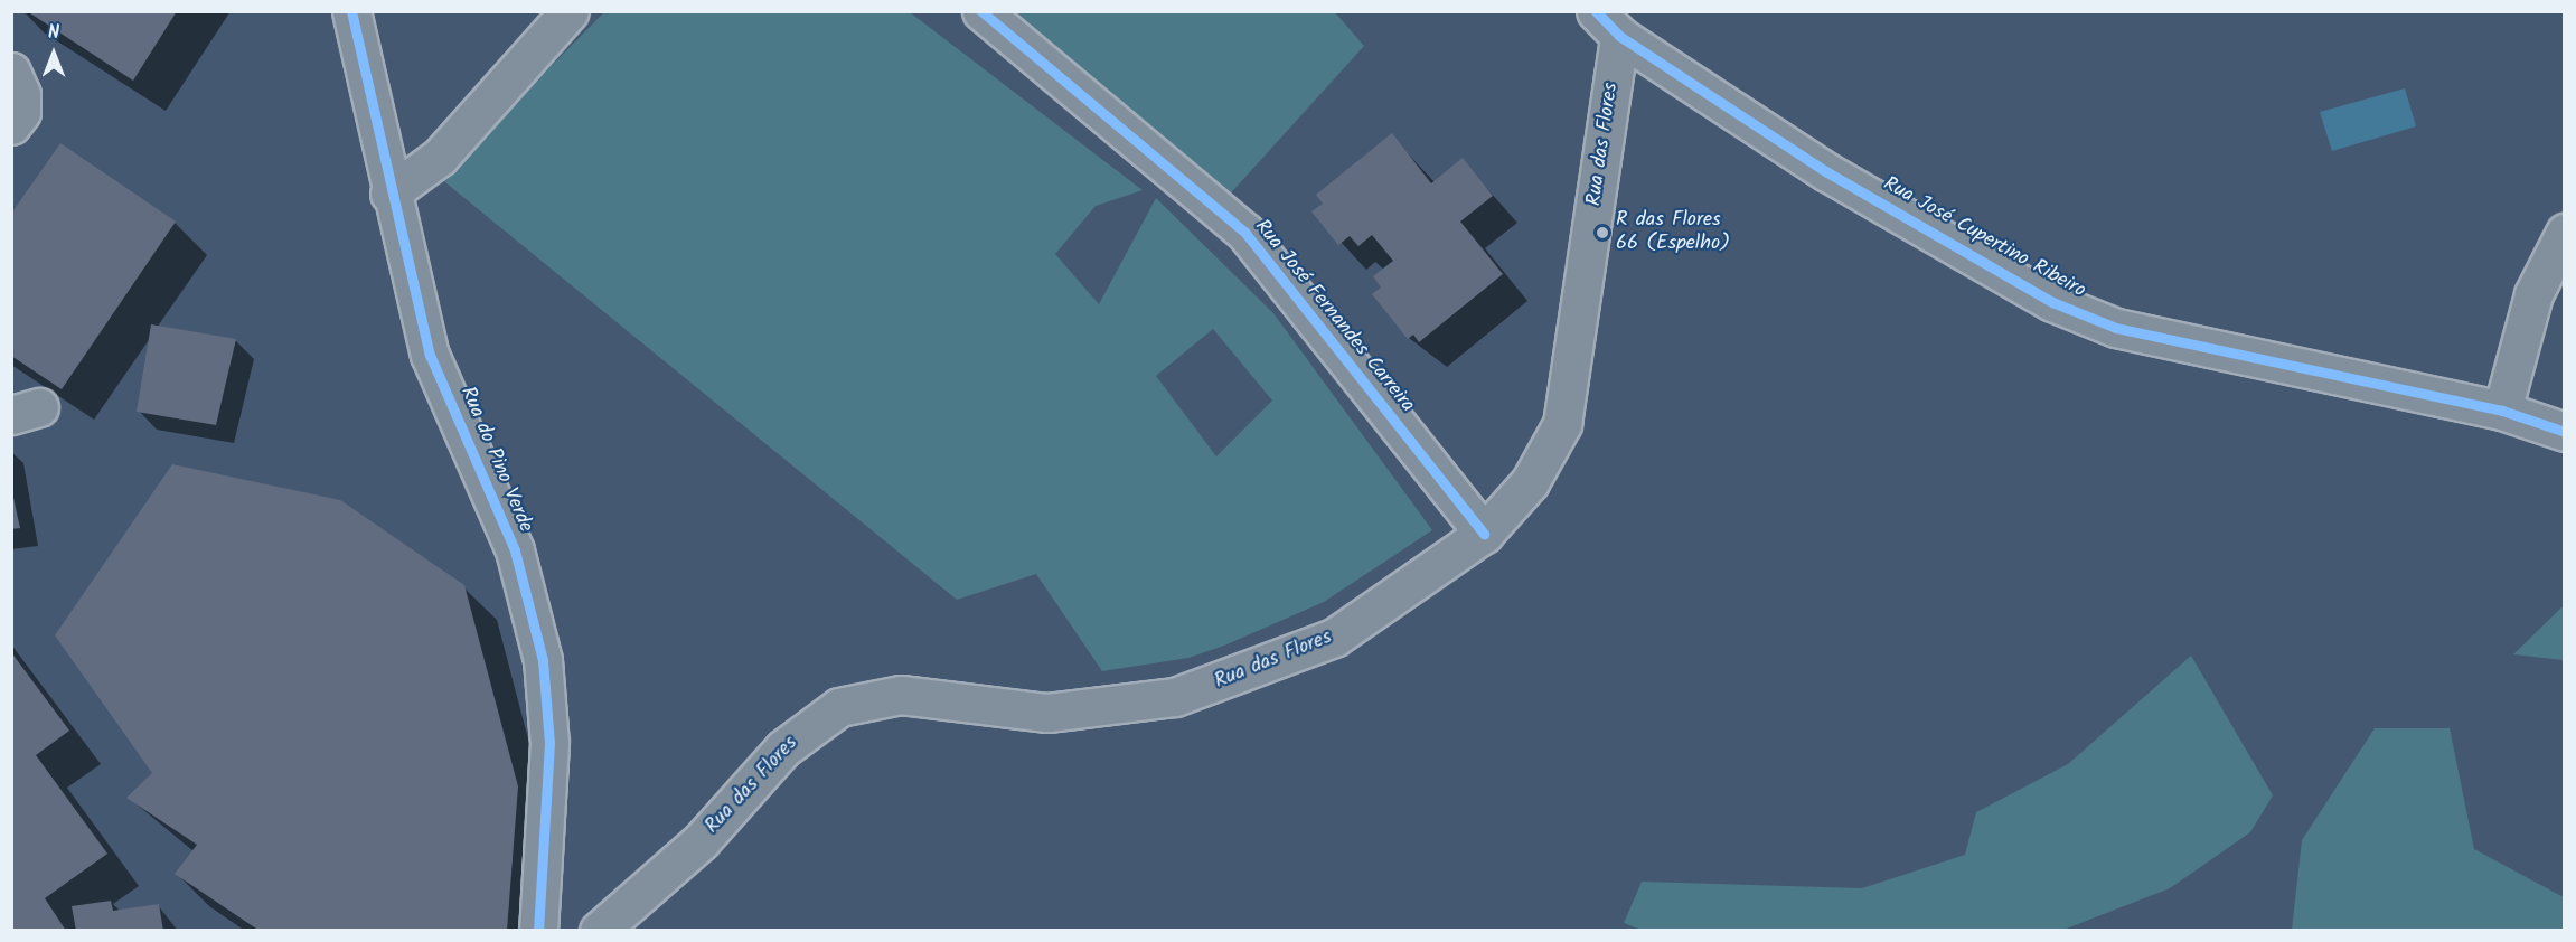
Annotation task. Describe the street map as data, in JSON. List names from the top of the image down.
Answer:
{
  "streets": {
    "street": [
      "Rua das Flores",
      "Rua José Cupertino Ribeiro",
      "Rua José Fernandes Carreira",
      "Rua do Pino Verde"
    ]
  },
  "crossings": [
    ["Rua das Flores", "Rua José Cupertino Ribeiro"],
    ["Rua das Flores", "Rua José Fernandes Carreira"]
  ],
  "places": ["R das Flores 66 (Espelho)"],
  "north": "top"
}
